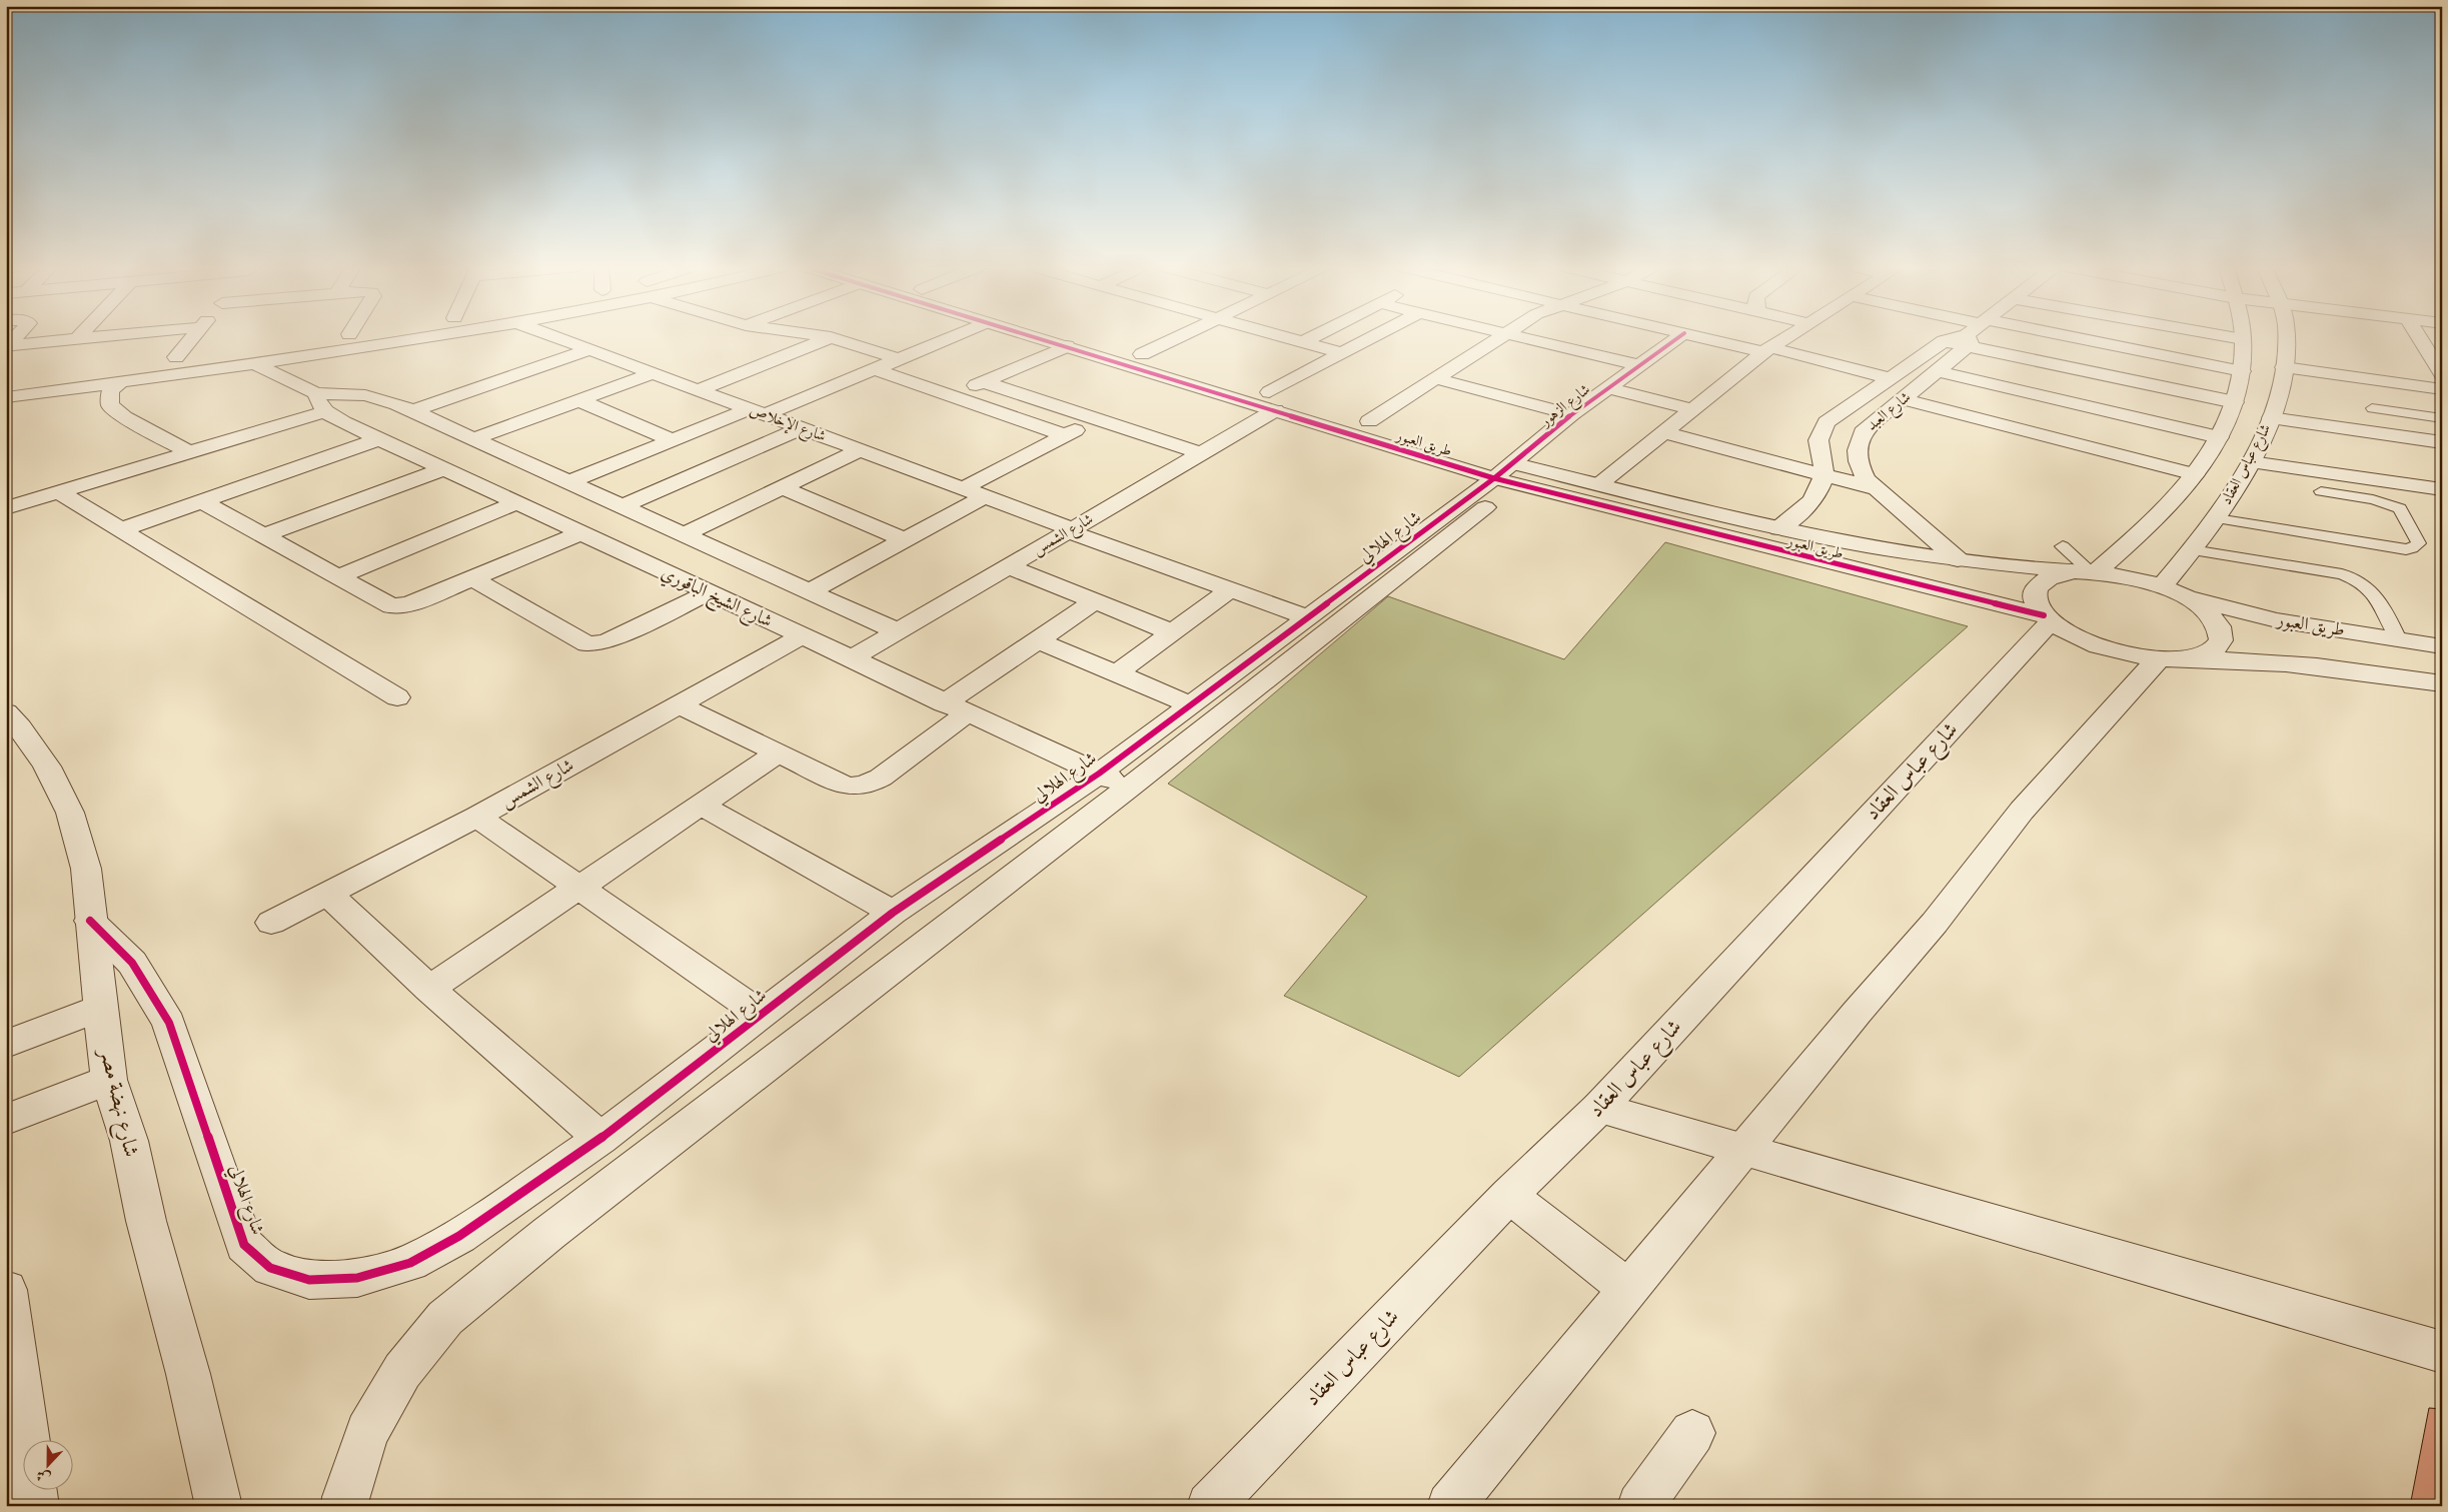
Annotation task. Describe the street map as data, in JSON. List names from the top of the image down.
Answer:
{
  "streets": {
    "street": [
      "شارع الزهور",
      "شارع العبد",
      "شارع الإخلاص",
      "طريق العبور",
      "شارع عباس العقاد",
      "شارع الشمس",
      "شارع الهلالي",
      "شارع الشيخ الباقوري",
      "شارع نهضة مصر"
    ]
  },
  "crossings": [
    ["شارع الزهور", "طريق العبور"],
    ["شارع الزهور", "شارع الهلالي"],
    ["شارع العبد", "طريق العبور"],
    ["شارع الإخلاص", "شارع الشمس"],
    ["شارع الإخلاص", "شارع الهلالي"],
    ["طريق العبور", "شارع عباس العقاد"],
    ["طريق العبور", "شارع الشمس"],
    ["طريق العبور", "شارع الهلالي"],
    ["شارع الشمس", "شارع الشيخ الباقوري"],
    ["شارع الهلالي", "شارع الشيخ الباقوري"],
    ["شارع الهلالي", "شارع نهضة مصر"]
  ],
  "north": "bottom"
}
